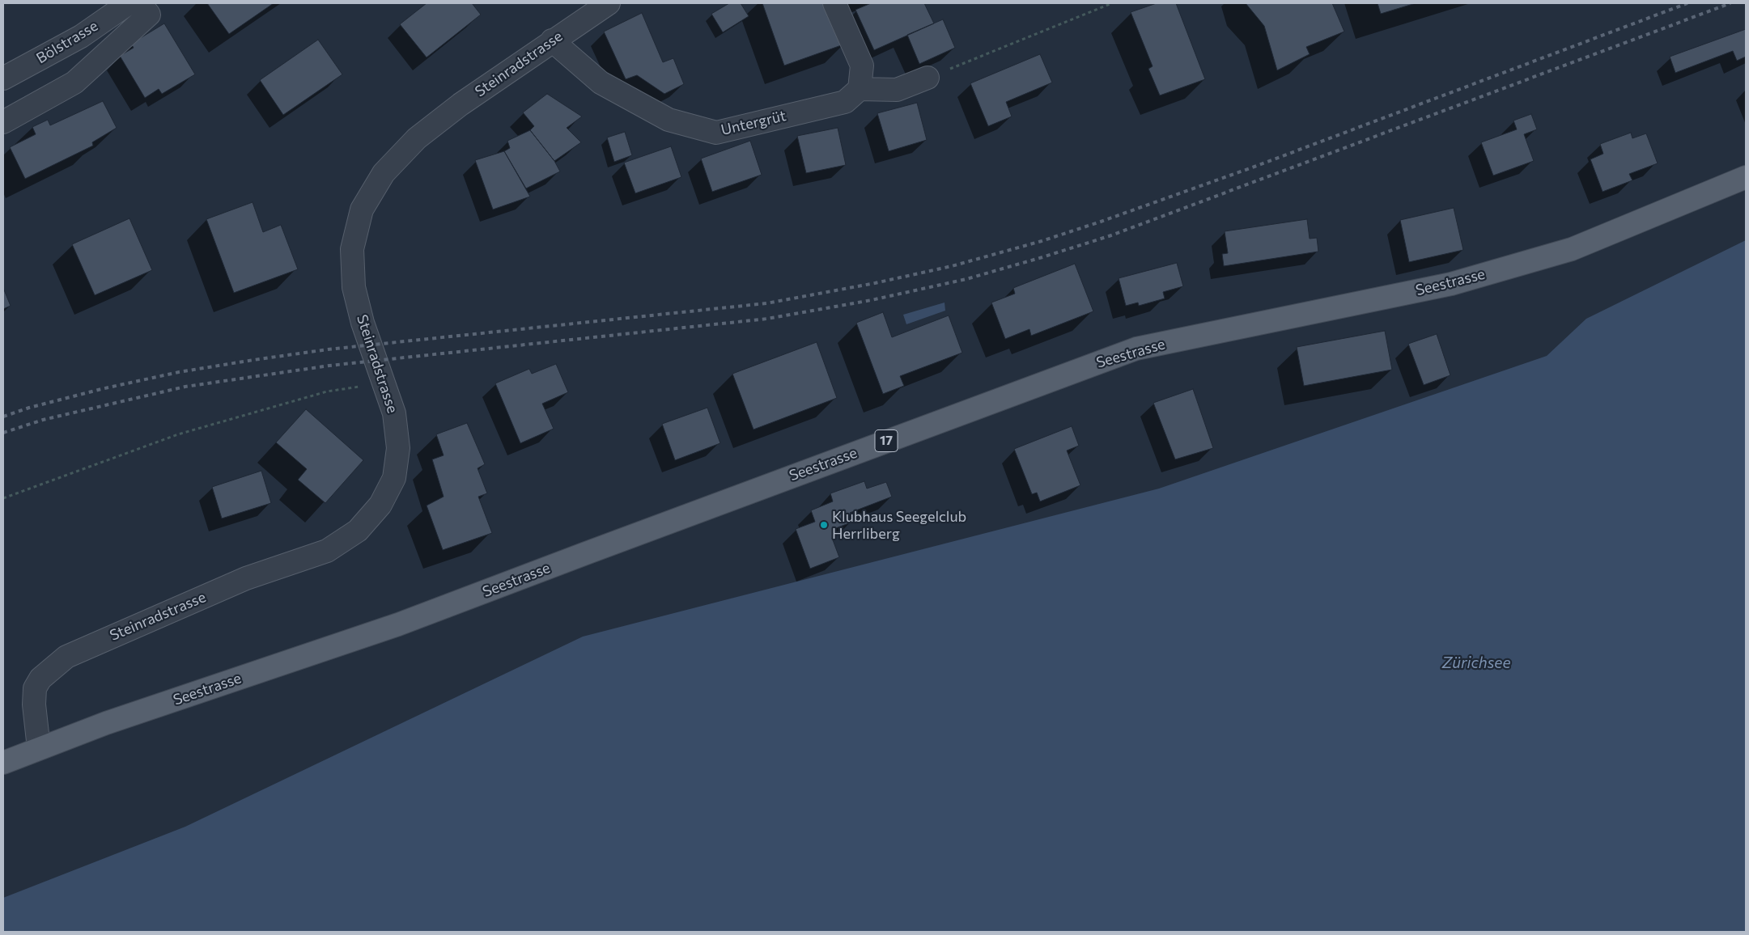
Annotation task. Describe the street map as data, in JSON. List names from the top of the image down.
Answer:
{
  "streets": {
    "main road": ["Seestrasse", "17"],
    "street": ["Bölstrasse", "Steinradstrasse", "Untergrüt"]
  },
  "crossings": [
    ["Steinradstrasse", "Untergrüt"],
    ["Steinradstrasse", "Seestrasse"]
  ],
  "water": ["Zürichsee"],
  "places": ["Klubhaus Seegelclub Herrliberg"]
}
